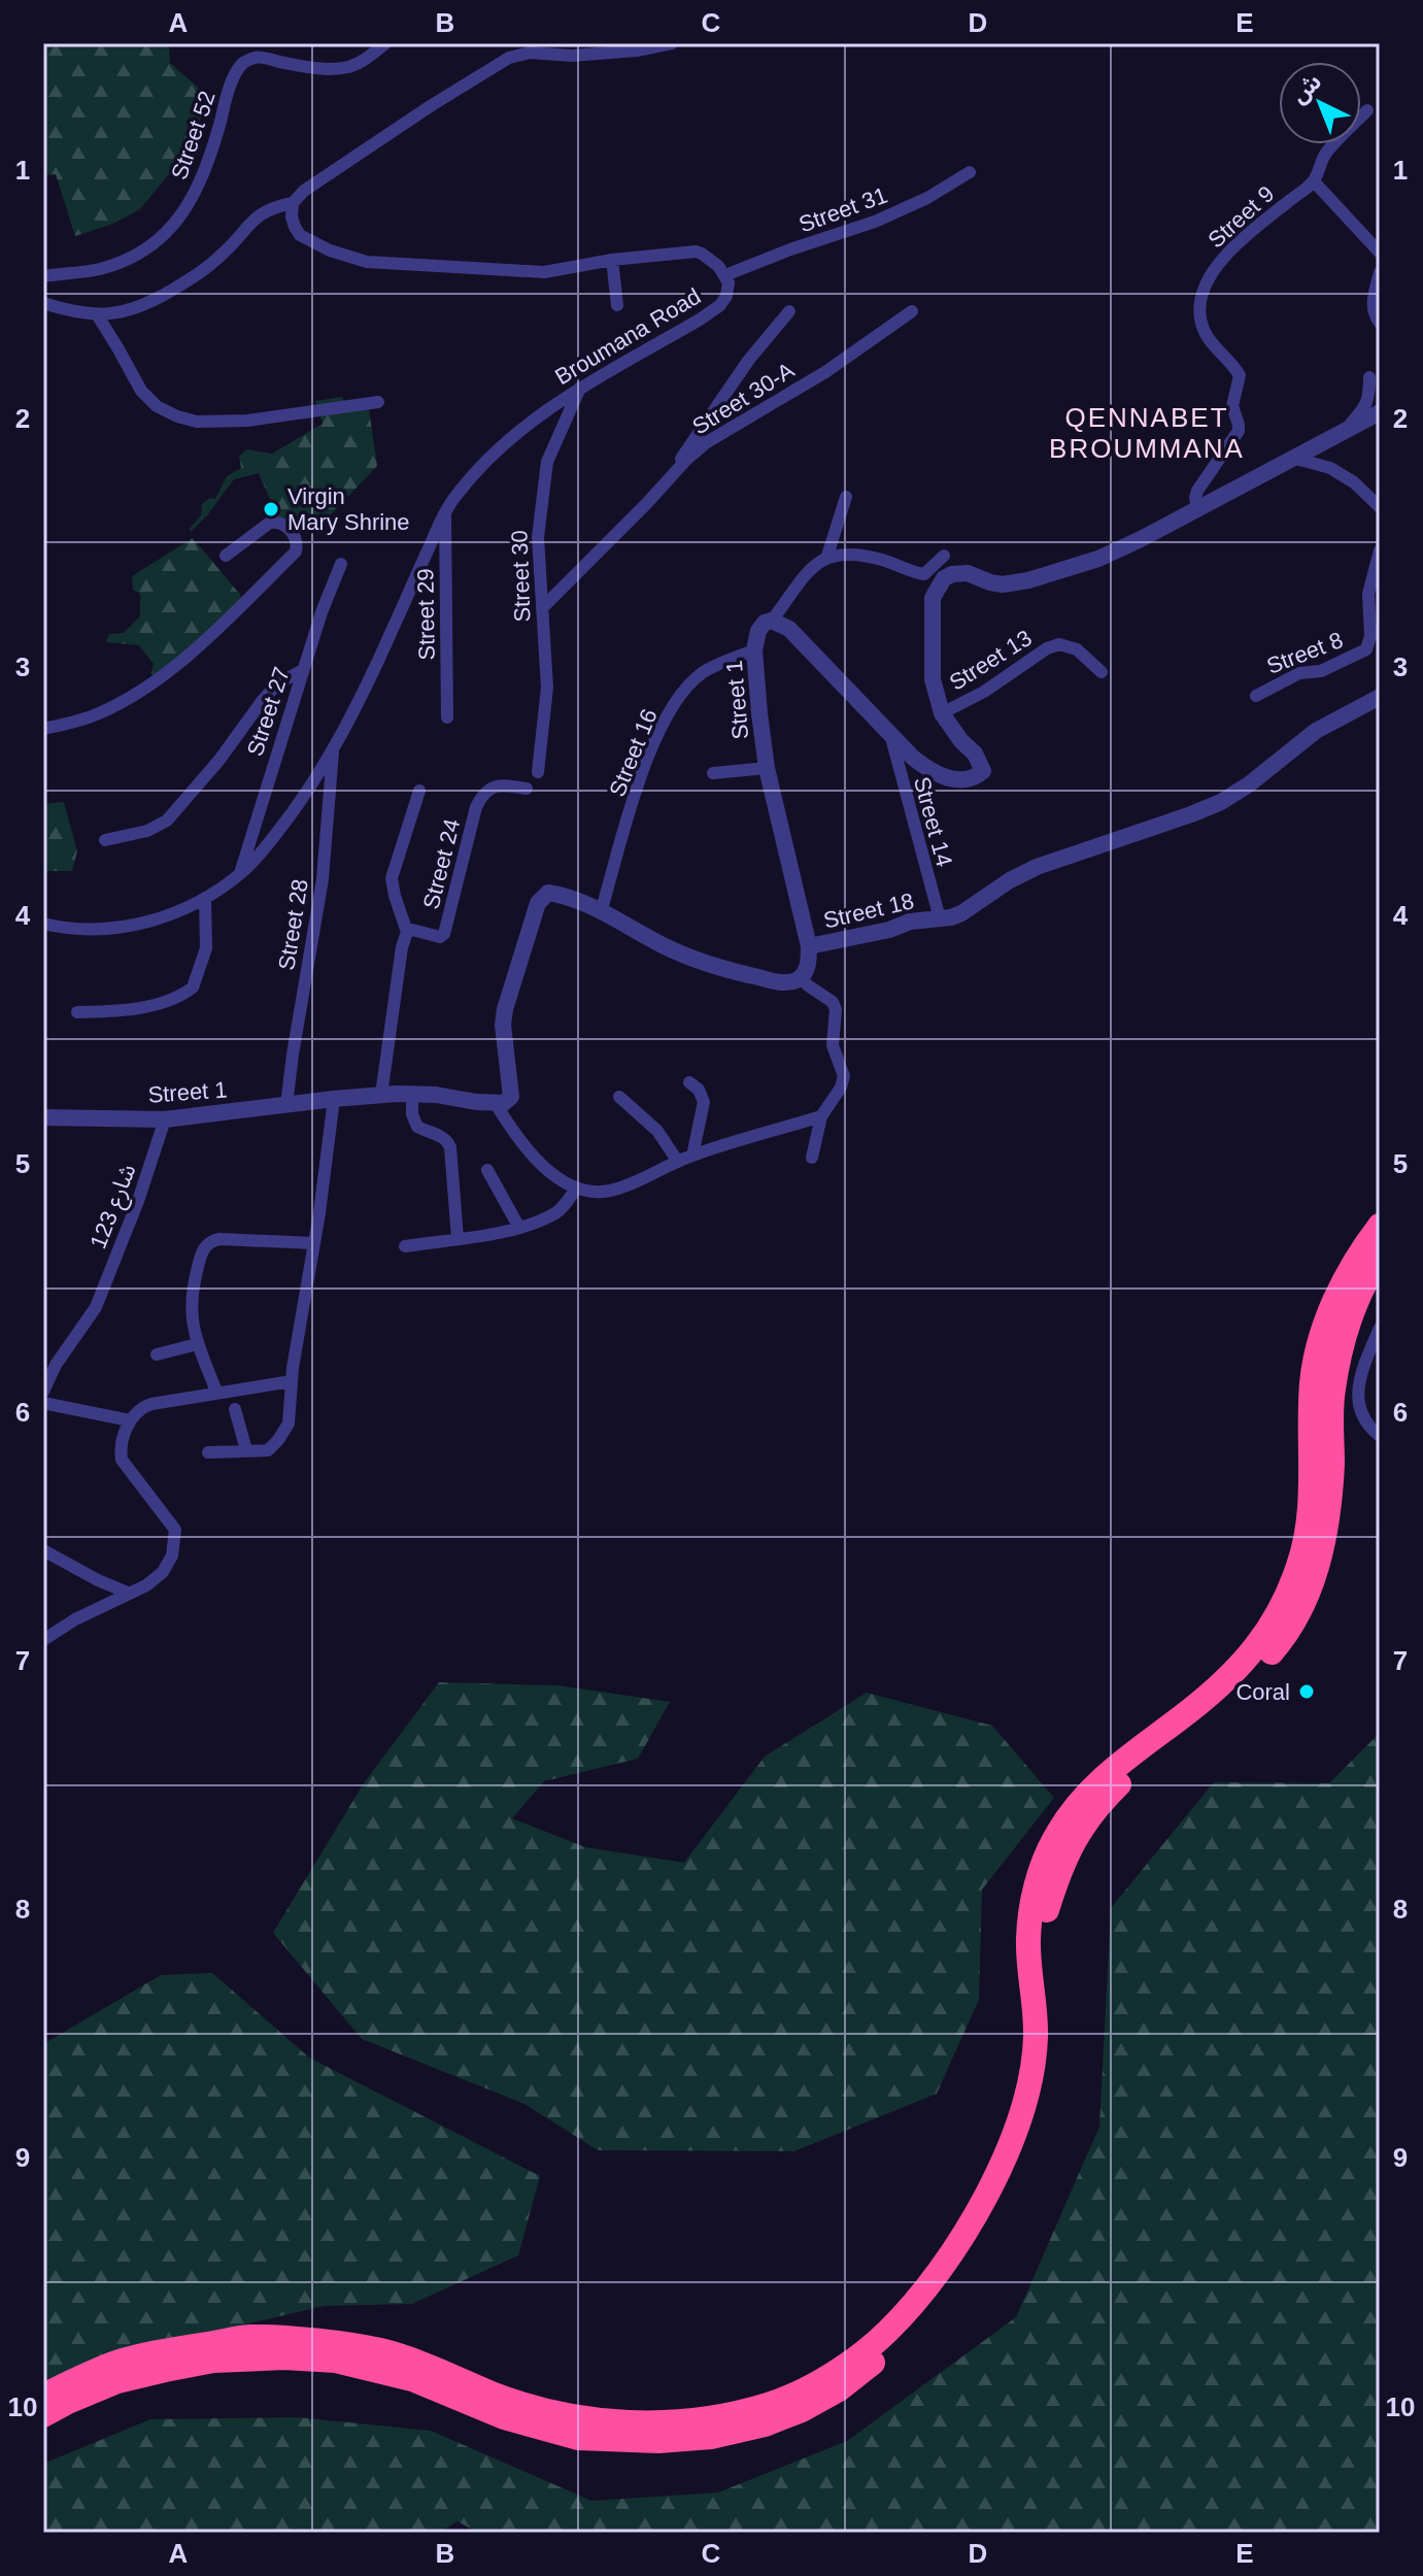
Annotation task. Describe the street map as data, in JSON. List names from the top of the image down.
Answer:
{
  "streets": {
    "street": [
      "Street 52",
      "Street 31",
      "Street 9",
      "Broumana Road",
      "Street 30-A",
      "Street 30",
      "Street 29",
      "Street 8",
      "Street 13",
      "Street 1",
      "Street 27",
      "Street 16",
      "Street 14",
      "Street 24",
      "Street 18",
      "Street 28",
      "شارع 123"
    ]
  },
  "crossings": [
    ["Street 31", "Broumana Road"],
    ["Broumana Road", "Street 30"],
    ["Broumana Road", "Street 29"],
    ["Broumana Road", "Street 27"],
    ["Broumana Road", "Street 28"],
    ["Street 30-A", "Street 30"],
    ["Street 1", "Street 16"],
    ["Street 1", "Street 24"],
    ["Street 1", "Street 18"],
    ["Street 1", "Street 28"],
    ["Street 1", "شارع 123"],
    ["Street 14", "Street 18"]
  ],
  "districts": ["QENNABET BROUMMANA"],
  "places": ["Virgin Mary Shrine", "Coral"],
  "north": "top left",
  "grid": {
    "columns": [
      "A",
      "B",
      "C",
      "D",
      "E"
    ],
    "rows": [
      "1",
      "2",
      "3",
      "4",
      "5",
      "6",
      "7",
      "8",
      "9",
      "10"
    ]
  }
}
